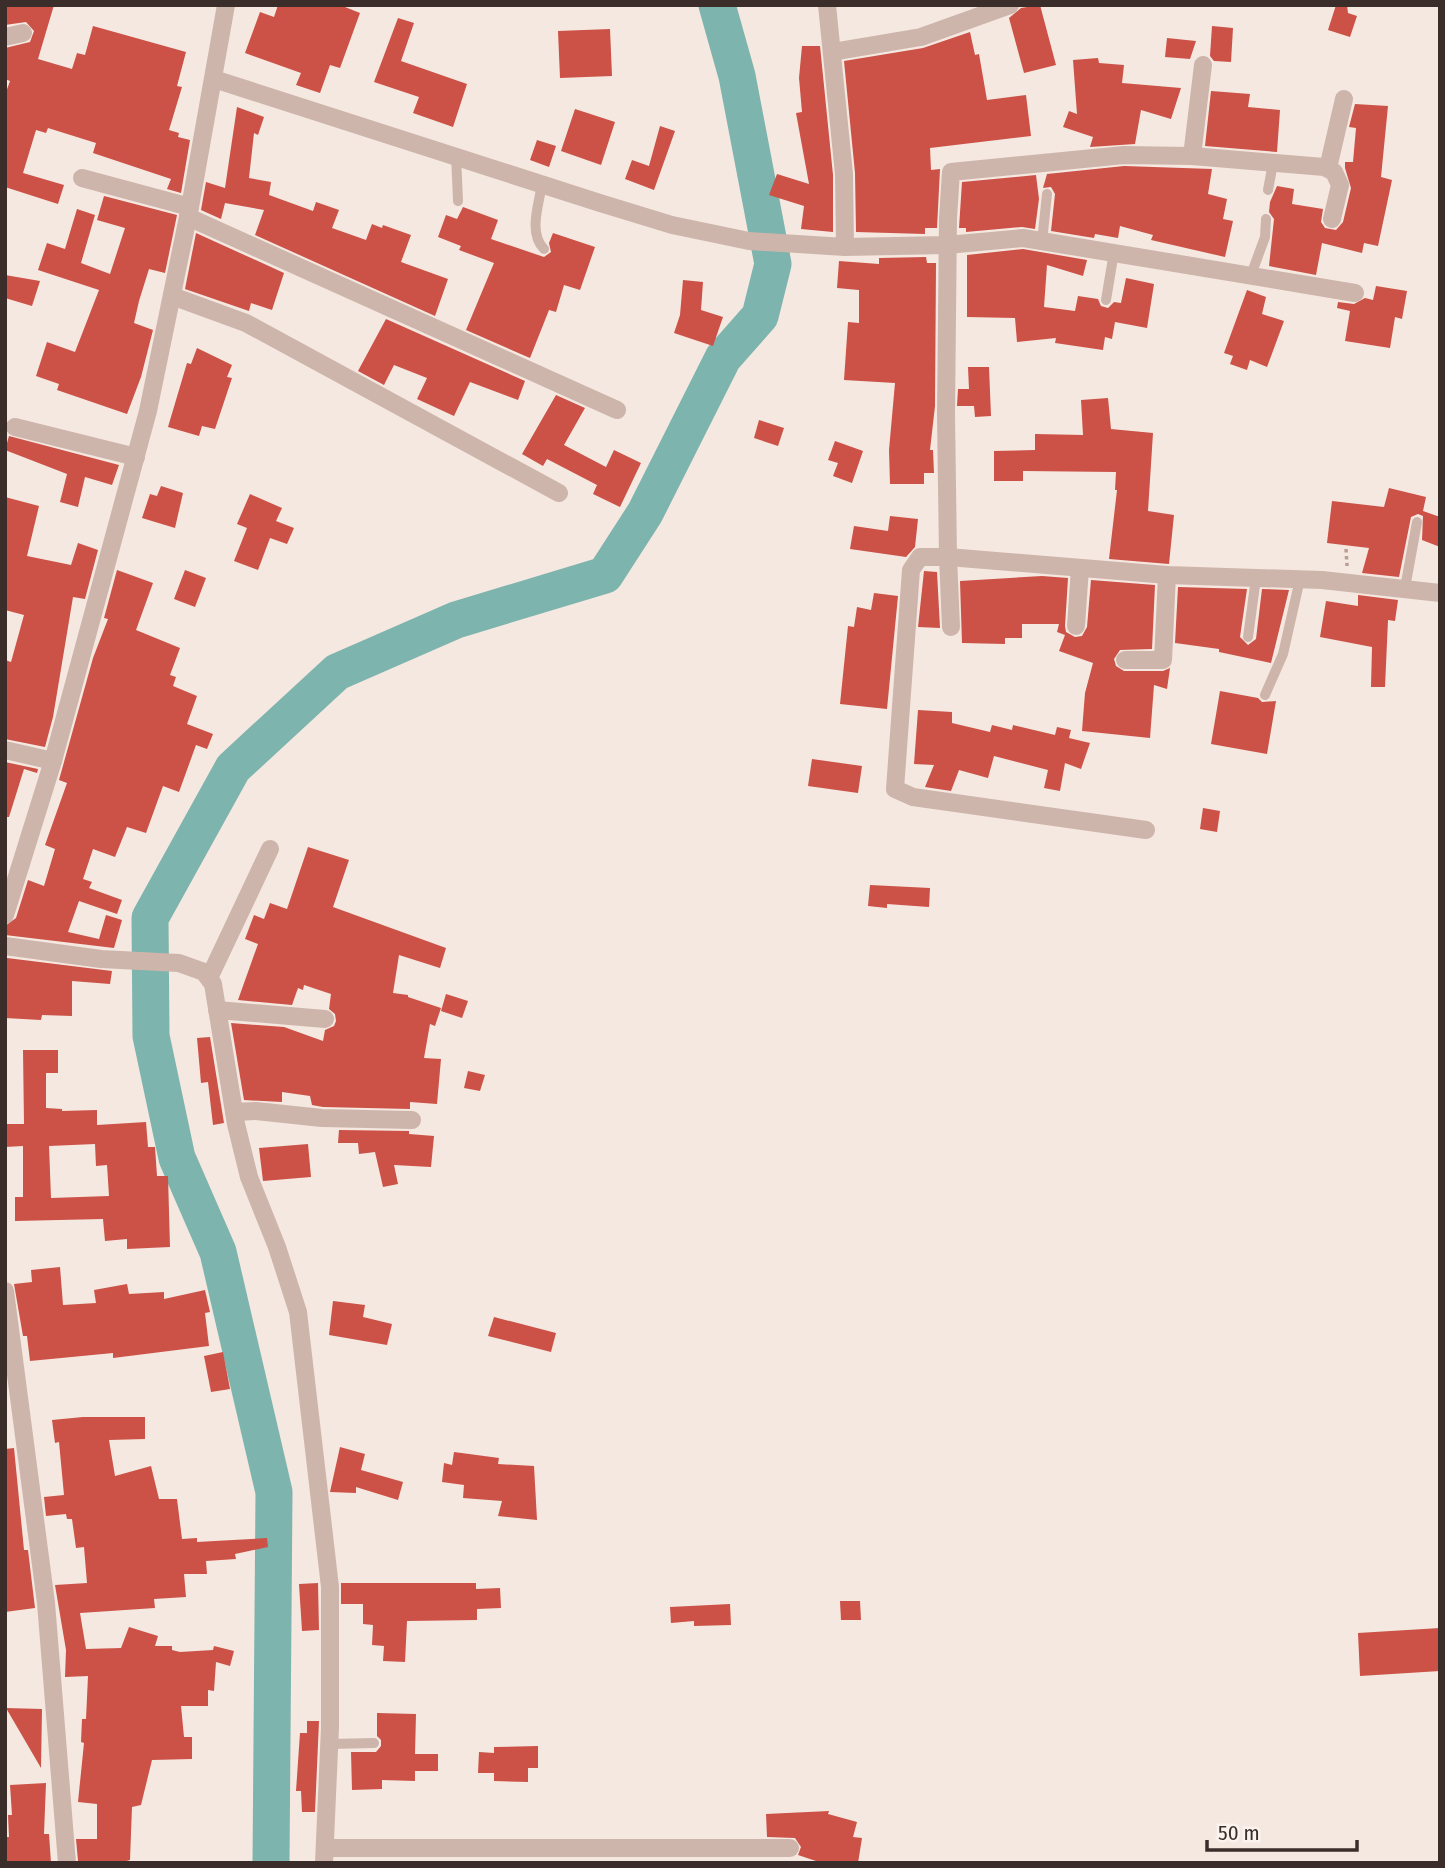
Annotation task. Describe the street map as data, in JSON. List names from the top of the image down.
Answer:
{
  "scale_bar": "50 m"
}
